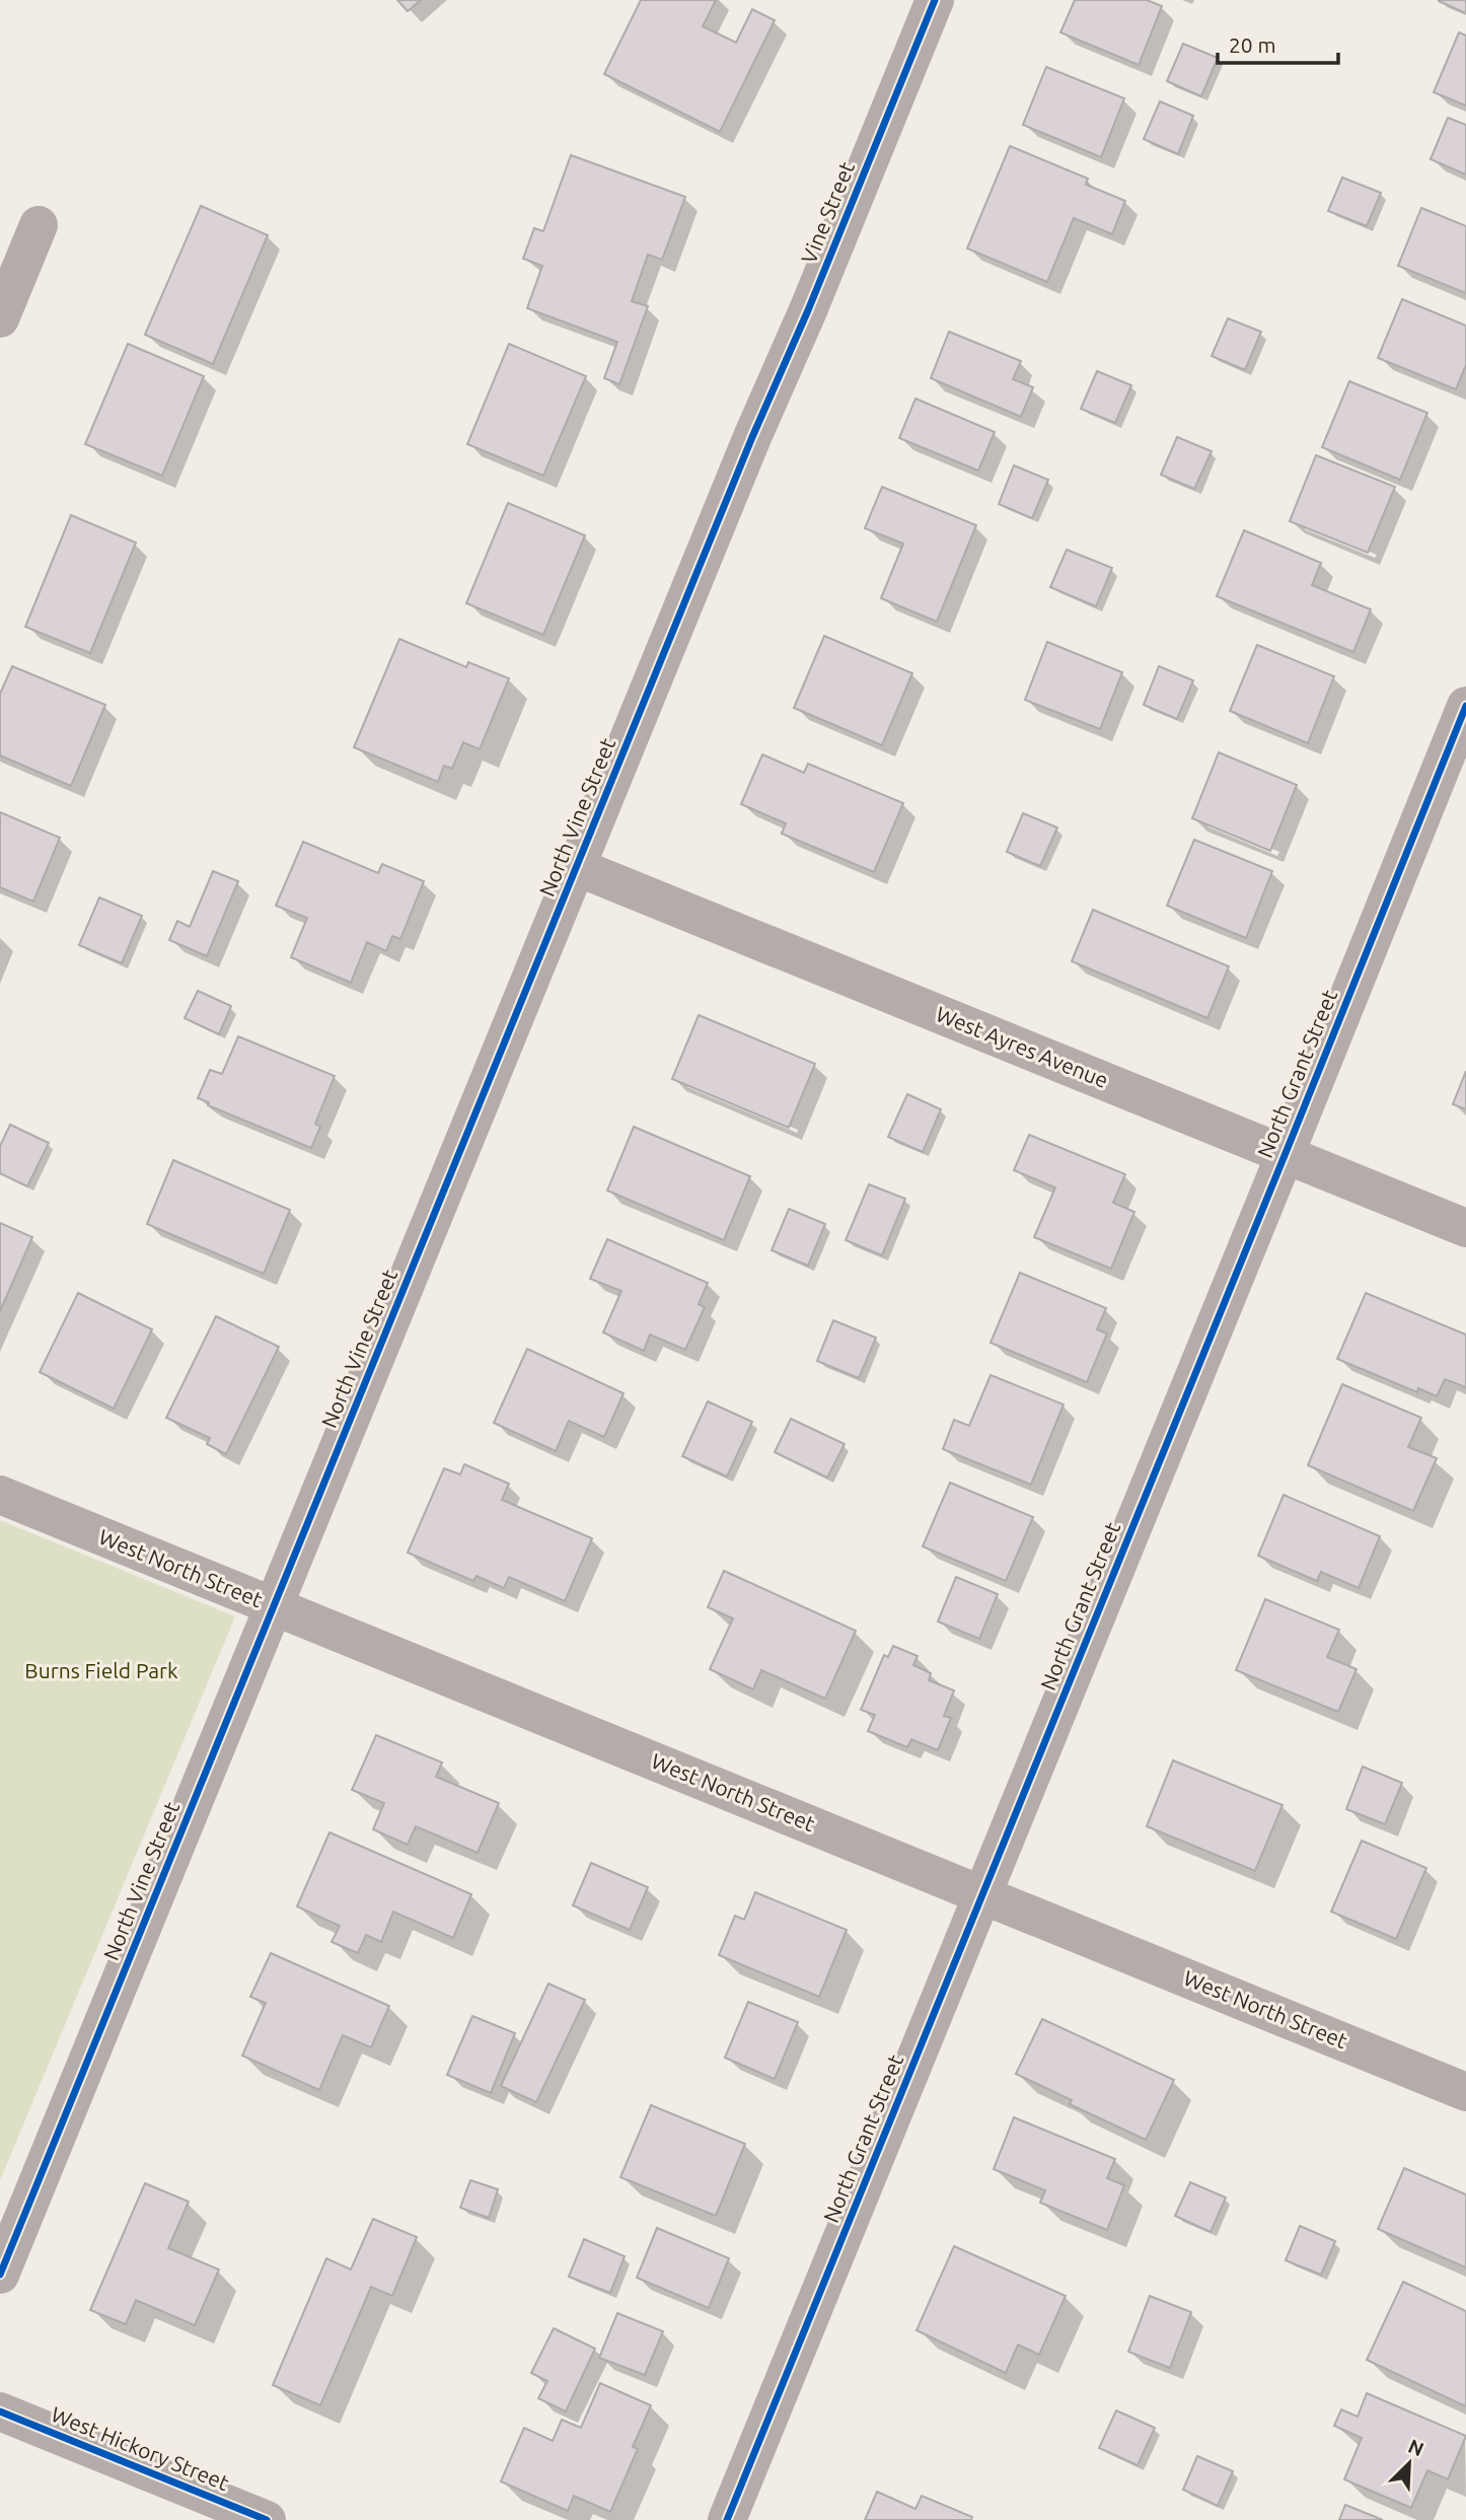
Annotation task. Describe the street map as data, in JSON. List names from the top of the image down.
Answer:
{
  "streets": {
    "street": [
      "Vine Street",
      "North Vine Street",
      "West Ayres Avenue",
      "North Grant Street",
      "West North Street",
      "West Hickory Street"
    ]
  },
  "crossings": [
    ["Vine Street", "North Vine Street"],
    ["North Vine Street", "West Ayres Avenue"],
    ["North Vine Street", "West North Street"],
    ["West Ayres Avenue", "North Grant Street"],
    ["North Grant Street", "West North Street"]
  ],
  "parks": ["Burns Field Park"],
  "scale_bar": "20 m",
  "north": "top right"
}
